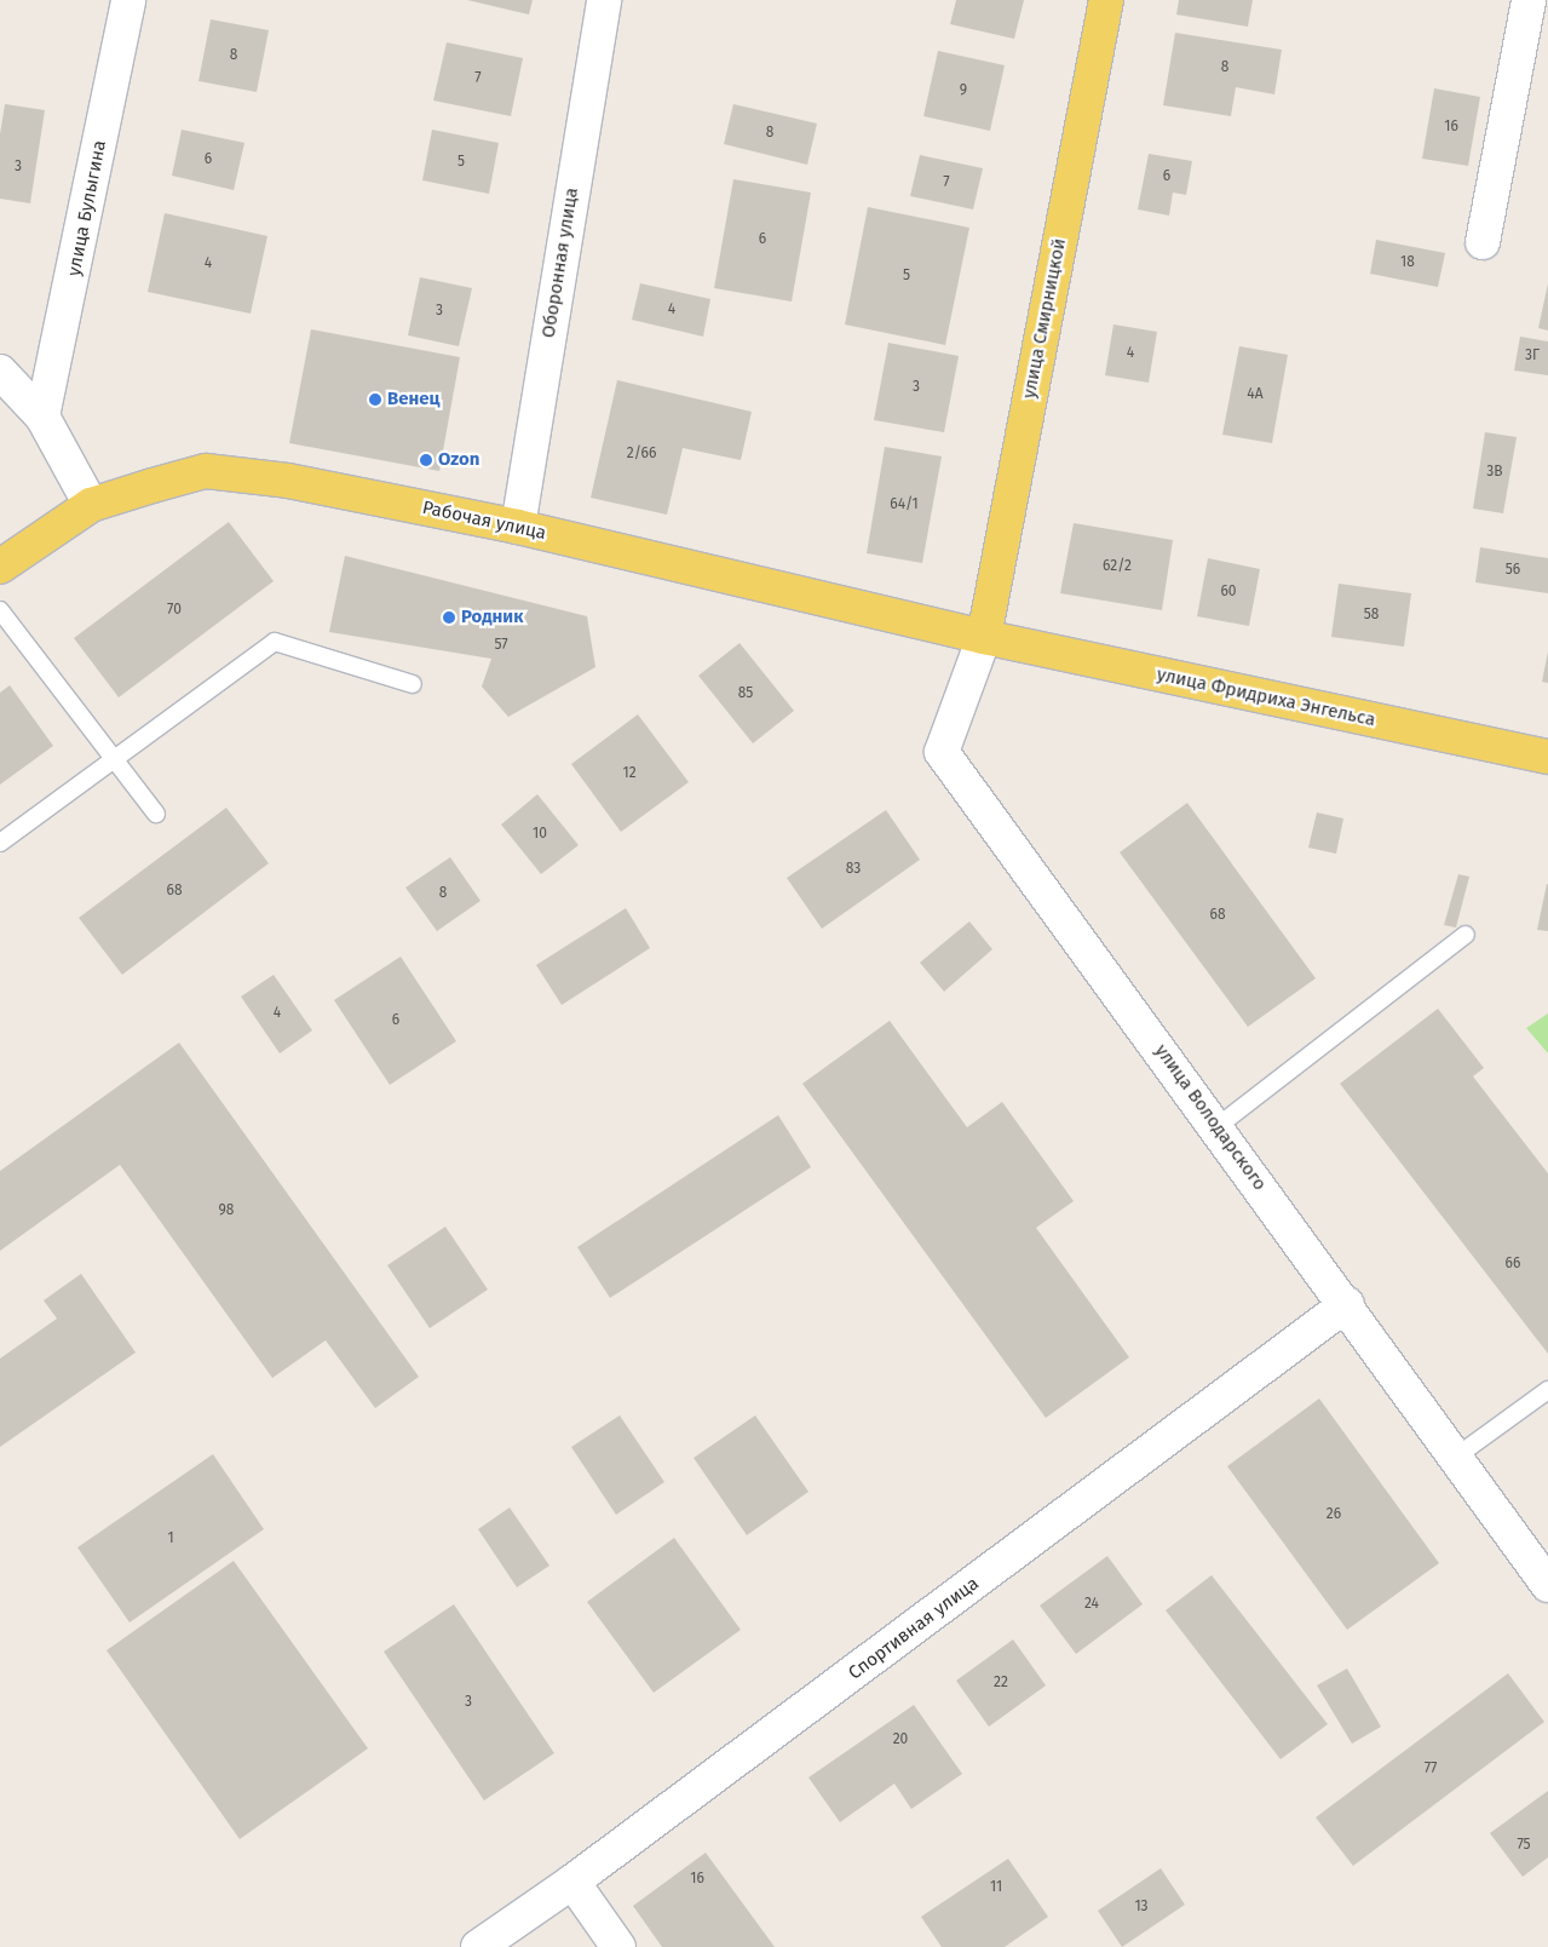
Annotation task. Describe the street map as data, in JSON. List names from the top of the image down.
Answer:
{
  "streets": {
    "main road": ["улица Смирницкой", "Рабочая улица", "улица Фридриха Энгельса"],
    "street": [
      "улица Булыгина",
      "Оборонная улица",
      "улица Володарского",
      "Спортивная улица"
    ]
  },
  "crossings": [
    ["Оборонная улица", "Рабочая улица"],
    ["улица Смирницкой", "Рабочая улица"],
    ["улица Смирницкой", "улица Фридриха Энгельса"],
    ["улица Смирницкой", "улица Володарского"],
    ["Рабочая улица", "улица Фридриха Энгельса"],
    ["Рабочая улица", "улица Володарского"],
    ["улица Фридриха Энгельса", "улица Володарского"],
    ["улица Володарского", "Спортивная улица"]
  ],
  "places": ["Венец", "Ozon", "Родник"],
  "house_numbers": [
    "8",
    "8",
    "7",
    "9",
    "16",
    "8",
    "6",
    "5",
    "3",
    "6",
    "7",
    "6",
    "18",
    "4",
    "5",
    "4",
    "3",
    "4",
    "3Г",
    "3",
    "4А",
    "2/66",
    "3В",
    "64/1",
    "62/2",
    "56",
    "60",
    "70",
    "58",
    "57",
    "85",
    "12",
    "10",
    "83",
    "68",
    "8",
    "68",
    "4",
    "6",
    "98",
    "66",
    "26",
    "1",
    "24",
    "22",
    "3",
    "20",
    "77",
    "75",
    "16",
    "11",
    "13"
  ]
}
